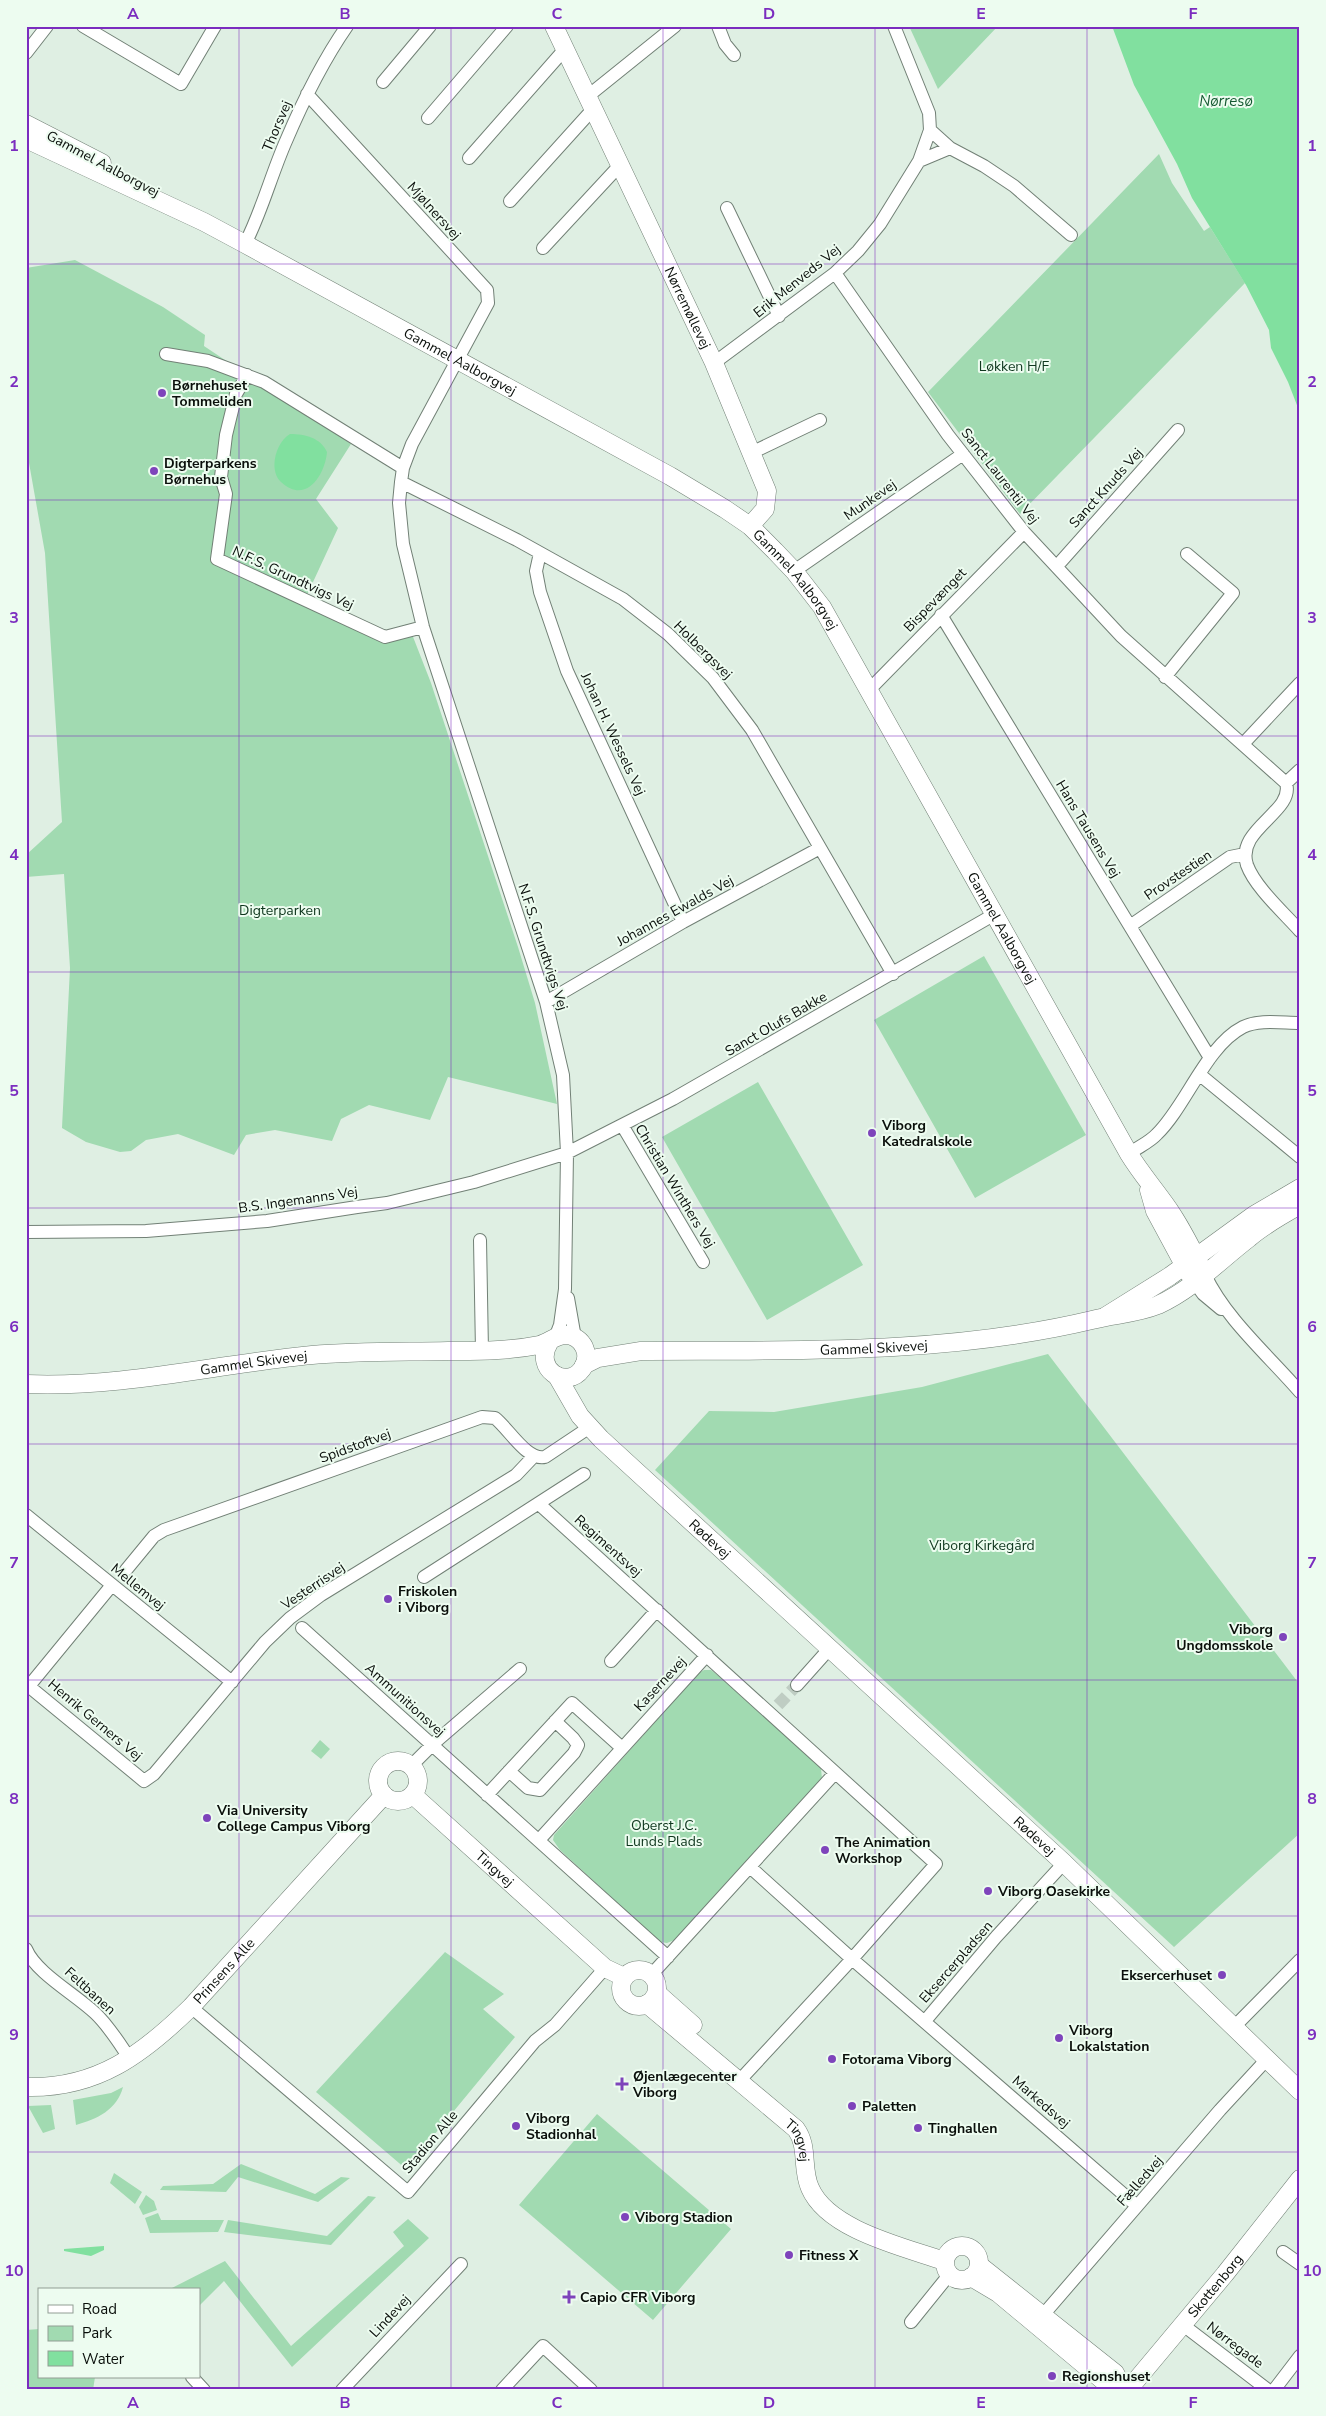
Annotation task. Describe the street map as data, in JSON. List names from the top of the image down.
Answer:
{
  "streets": {
    "street": [
      "Thorsvej",
      "Gammel Aalborgvej",
      "Mjølnersvej",
      "Erik Menveds Vej",
      "Nørremøllevej",
      "Sanct Laurentii Vej",
      "Sanct Knuds Vej",
      "Munkevej",
      "N.F.S. Grundtvigs Vej",
      "Bispevænget",
      "Holbergsvej",
      "Johan H. Wessels Vej",
      "Hans Tausens Vej",
      "Provstestien",
      "Johannes Ewalds Vej",
      "Sanct Olufs Bakke",
      "Christian Winthers Vej",
      "B.S. Ingemanns Vej",
      "Gammel Skivevej",
      "Spidstoftvej",
      "Rødevej",
      "Regimentsvej",
      "Vesterrisvej",
      "Mellemvej",
      "Kasernevej",
      "Ammunitionsvej",
      "Henrik Gerners Vej",
      "Tingvej",
      "Eksercerpladsen",
      "Prinsens Alle",
      "Feltbanen",
      "Markedsvej",
      "Stadion Alle",
      "Fælledvej",
      "Skottenborg",
      "Lindevej",
      "Nørregade"
    ]
  },
  "crossings": [
    ["Thorsvej", "Gammel Aalborgvej"],
    ["Thorsvej", "Mjølnersvej"],
    ["Gammel Aalborgvej", "Mjølnersvej"],
    ["Gammel Aalborgvej", "Nørremøllevej"],
    ["Gammel Aalborgvej", "Munkevej"],
    ["Gammel Aalborgvej", "N.F.S. Grundtvigs Vej"],
    ["Gammel Aalborgvej", "Bispevænget"],
    ["Gammel Aalborgvej", "Sanct Olufs Bakke"],
    ["Gammel Aalborgvej", "Gammel Skivevej"],
    ["Mjølnersvej", "N.F.S. Grundtvigs Vej"],
    ["Erik Menveds Vej", "Nørremøllevej"],
    ["Erik Menveds Vej", "Sanct Laurentii Vej"],
    ["Sanct Laurentii Vej", "Sanct Knuds Vej"],
    ["Sanct Laurentii Vej", "Munkevej"],
    ["Sanct Laurentii Vej", "Bispevænget"],
    ["N.F.S. Grundtvigs Vej", "Holbergsvej"],
    ["N.F.S. Grundtvigs Vej", "Johannes Ewalds Vej"],
    ["N.F.S. Grundtvigs Vej", "Sanct Olufs Bakke"],
    ["N.F.S. Grundtvigs Vej", "B.S. Ingemanns Vej"],
    ["N.F.S. Grundtvigs Vej", "Gammel Skivevej"],
    ["N.F.S. Grundtvigs Vej", "Rødevej"],
    ["Bispevænget", "Hans Tausens Vej"],
    ["Holbergsvej", "Johan H. Wessels Vej"],
    ["Holbergsvej", "Johannes Ewalds Vej"],
    ["Holbergsvej", "Sanct Olufs Bakke"],
    ["Johan H. Wessels Vej", "Johannes Ewalds Vej"],
    ["Hans Tausens Vej", "Provstestien"],
    ["Sanct Olufs Bakke", "Christian Winthers Vej"],
    ["Sanct Olufs Bakke", "B.S. Ingemanns Vej"],
    ["Gammel Skivevej", "Rødevej"],
    ["Spidstoftvej", "Vesterrisvej"],
    ["Rødevej", "Eksercerpladsen"],
    ["Rødevej", "Fælledvej"],
    ["Regimentsvej", "Kasernevej"],
    ["Vesterrisvej", "Mellemvej"],
    ["Vesterrisvej", "Henrik Gerners Vej"],
    ["Kasernevej", "Ammunitionsvej"],
    ["Kasernevej", "Eksercerpladsen"],
    ["Tingvej", "Prinsens Alle"],
    ["Tingvej", "Stadion Alle"],
    ["Eksercerpladsen", "Markedsvej"],
    ["Prinsens Alle", "Feltbanen"],
    ["Prinsens Alle", "Stadion Alle"],
    ["Markedsvej", "Fælledvej"],
    ["Skottenborg", "Nørregade"]
  ],
  "water": ["Nørresø"],
  "parks": [
    "Løkken H/F",
    "Digterparken",
    "Viborg Kirkegård",
    "Oberst J.C. Lunds Plads"
  ],
  "places": {
    "other": [
      "Børnehuset Tommeliden",
      "Digterparkens Børnehus",
      "Viborg Katedralskole",
      "Friskolen i Viborg",
      "Viborg Ungdomsskole",
      "Via University College Campus Viborg",
      "The Animation Workshop",
      "Viborg Oasekirke",
      "Eksercerhuset",
      "Viborg Lokalstation",
      "Fotorama Viborg",
      "Paletten",
      "Viborg Stadionhal",
      "Tinghallen",
      "Viborg Stadion",
      "Fitness X",
      "Regionshuset"
    ],
    "health": ["Øjenlægecenter Viborg", "Capio CFR Viborg"]
  },
  "legend": ["Road", "Park", "Water"],
  "grid": {
    "columns": [
      "A",
      "B",
      "C",
      "D",
      "E",
      "F"
    ],
    "rows": [
      "1",
      "2",
      "3",
      "4",
      "5",
      "6",
      "7",
      "8",
      "9",
      "10"
    ]
  }
}
